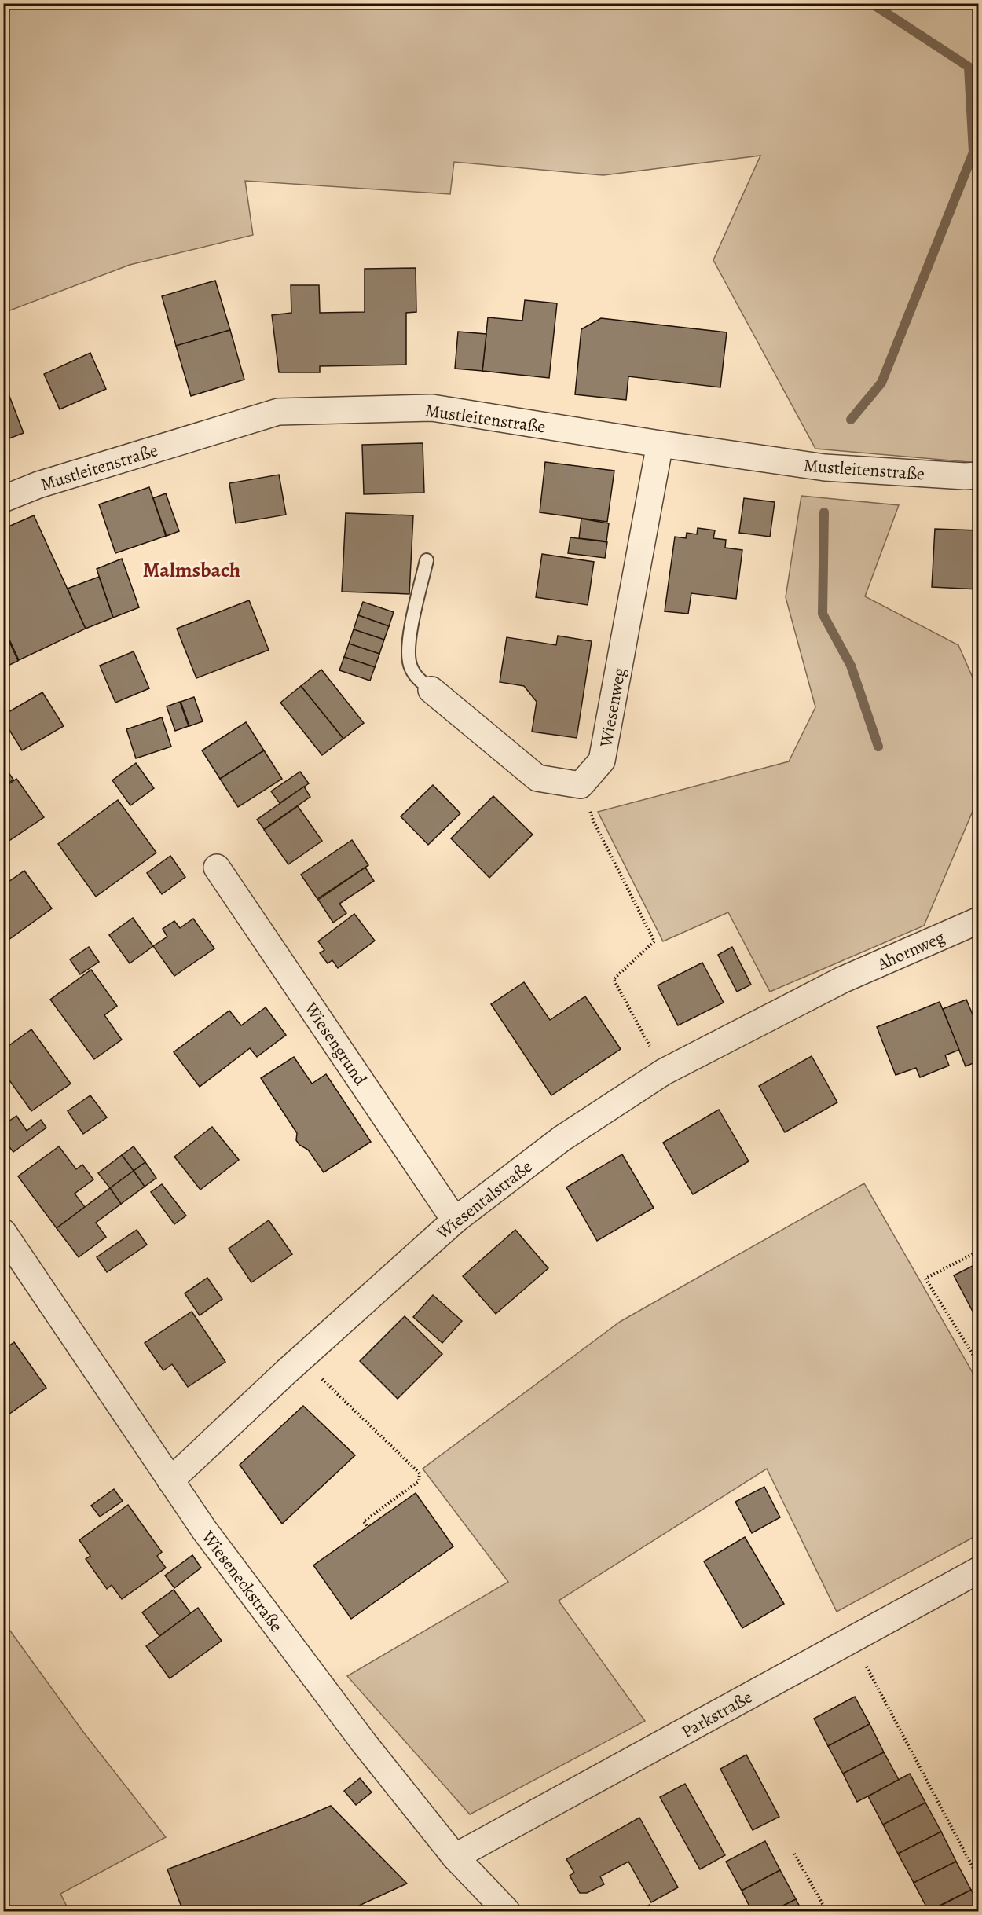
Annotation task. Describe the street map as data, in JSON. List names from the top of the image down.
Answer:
{
  "streets": {
    "street": [
      "Mustleitenstraße",
      "Wiesenweg",
      "Ahornweg",
      "Wiesengrund",
      "Wiesentalstraße",
      "Wieseneckstraße",
      "Parkstraße"
    ]
  },
  "crossings": [
    ["Mustleitenstraße", "Wiesenweg"],
    ["Ahornweg", "Wiesentalstraße"],
    ["Wiesengrund", "Wiesentalstraße"],
    ["Wiesentalstraße", "Wieseneckstraße"],
    ["Wieseneckstraße", "Parkstraße"]
  ],
  "districts": ["Malmsbach"]
}
